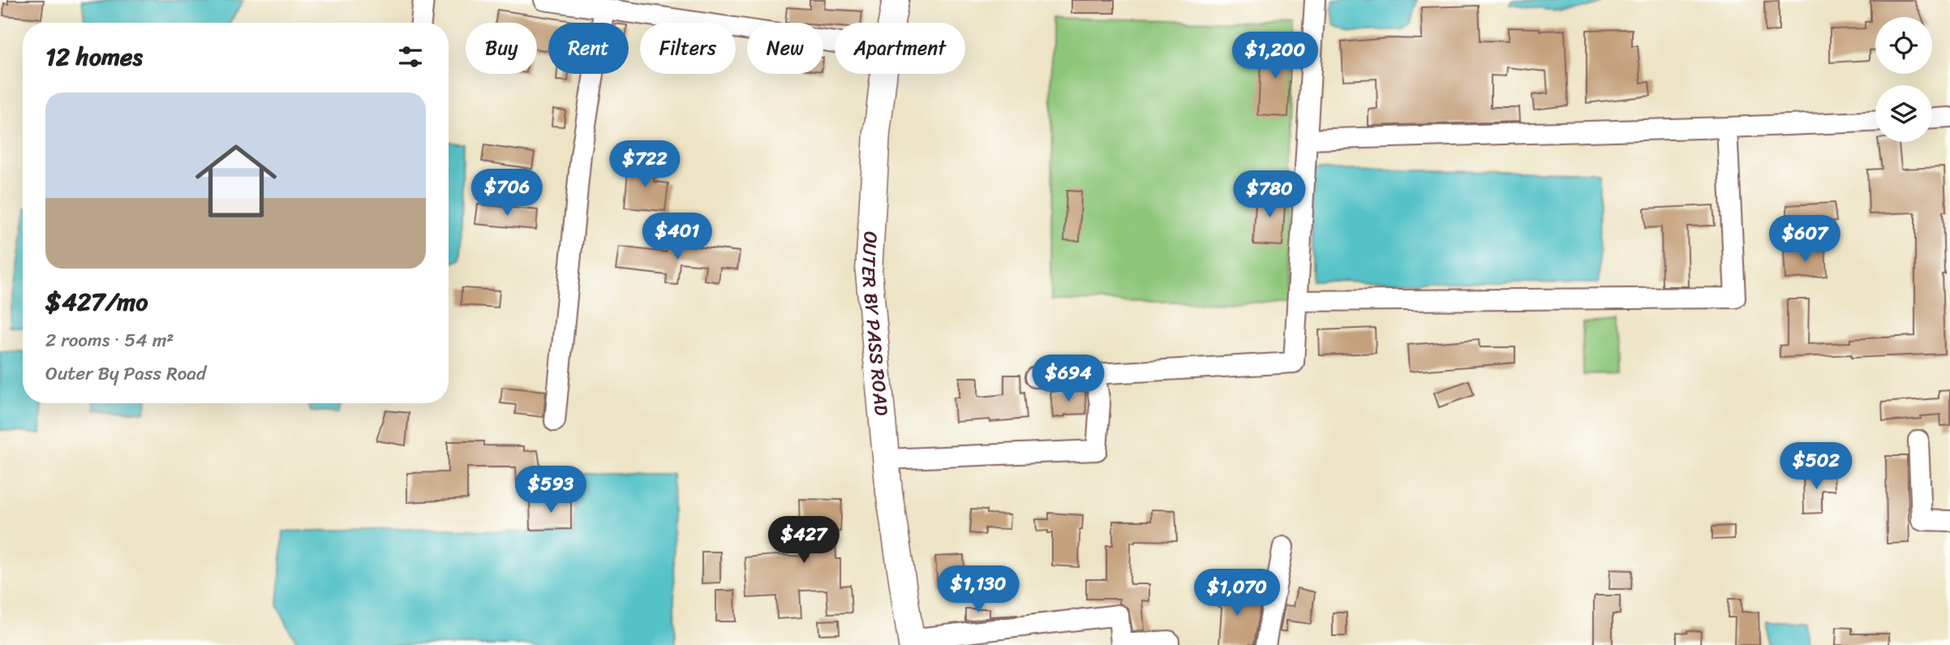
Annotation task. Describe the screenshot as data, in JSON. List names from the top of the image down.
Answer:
{
  "streets": {
    "main road": ["OUTER BY PASS ROAD"]
  },
  "page": {
    "chip": [
      "Buy",
      "Rent",
      "Filters",
      "New",
      "Apartment"
    ],
    "heading": "12 homes",
    "price": [
      "$1,200",
      "$722",
      "$706",
      "$780",
      "$401",
      "$607",
      "$694",
      "$502",
      "$593",
      "$427",
      "$1,130",
      "$1,070"
    ],
    "list": [
      {
        "name": "$427/mo",
        "note": "2 rooms · 54 m² · Outer By Pass Road"
      }
    ]
  }
}
